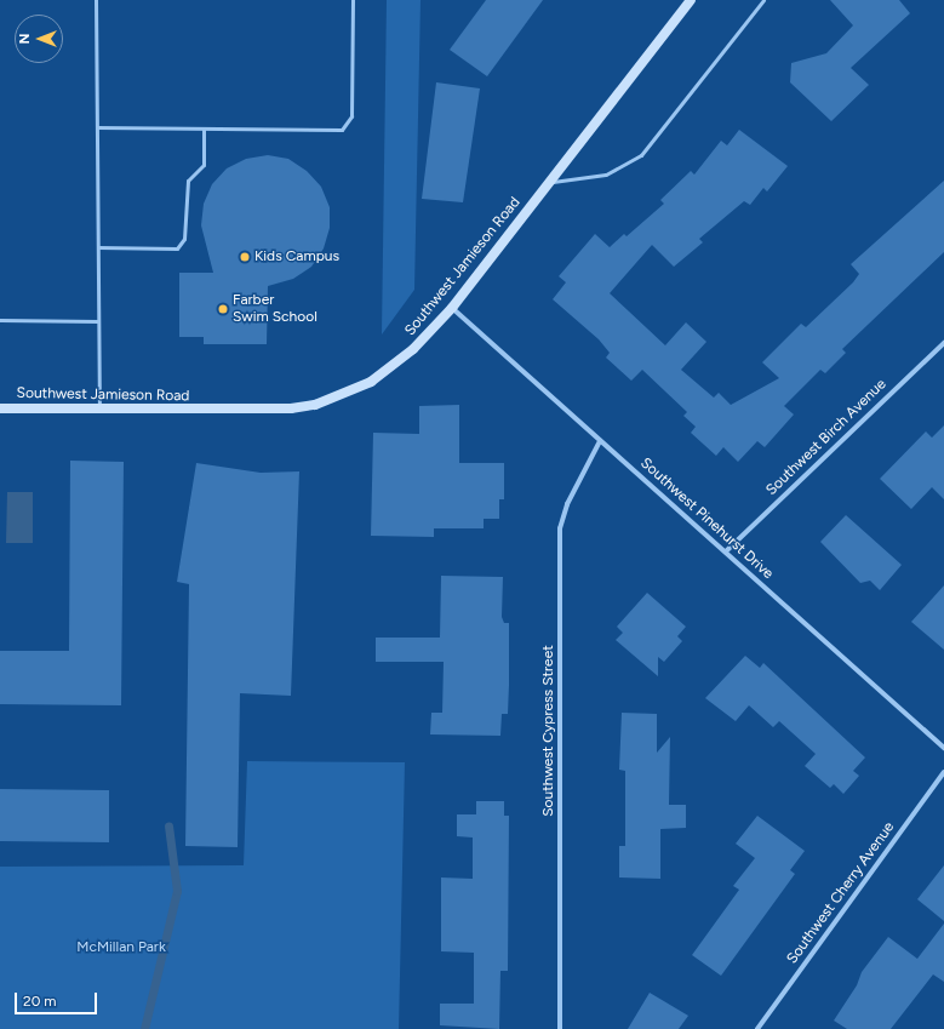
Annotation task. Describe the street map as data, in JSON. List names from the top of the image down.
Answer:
{
  "streets": {
    "street": [
      "Southwest Jamieson Road",
      "Southwest Birch Avenue",
      "Southwest Pinehurst Drive",
      "Southwest Cypress Street",
      "Southwest Cherry Avenue"
    ]
  },
  "crossings": [
    ["Southwest Jamieson Road", "Southwest Pinehurst Drive"],
    ["Southwest Birch Avenue", "Southwest Pinehurst Drive"],
    ["Southwest Pinehurst Drive", "Southwest Cypress Street"]
  ],
  "parks": ["McMillan Park"],
  "places": ["Kids Campus", "Farber Swim School"],
  "scale_bar": "20 m",
  "north": "left"
}
